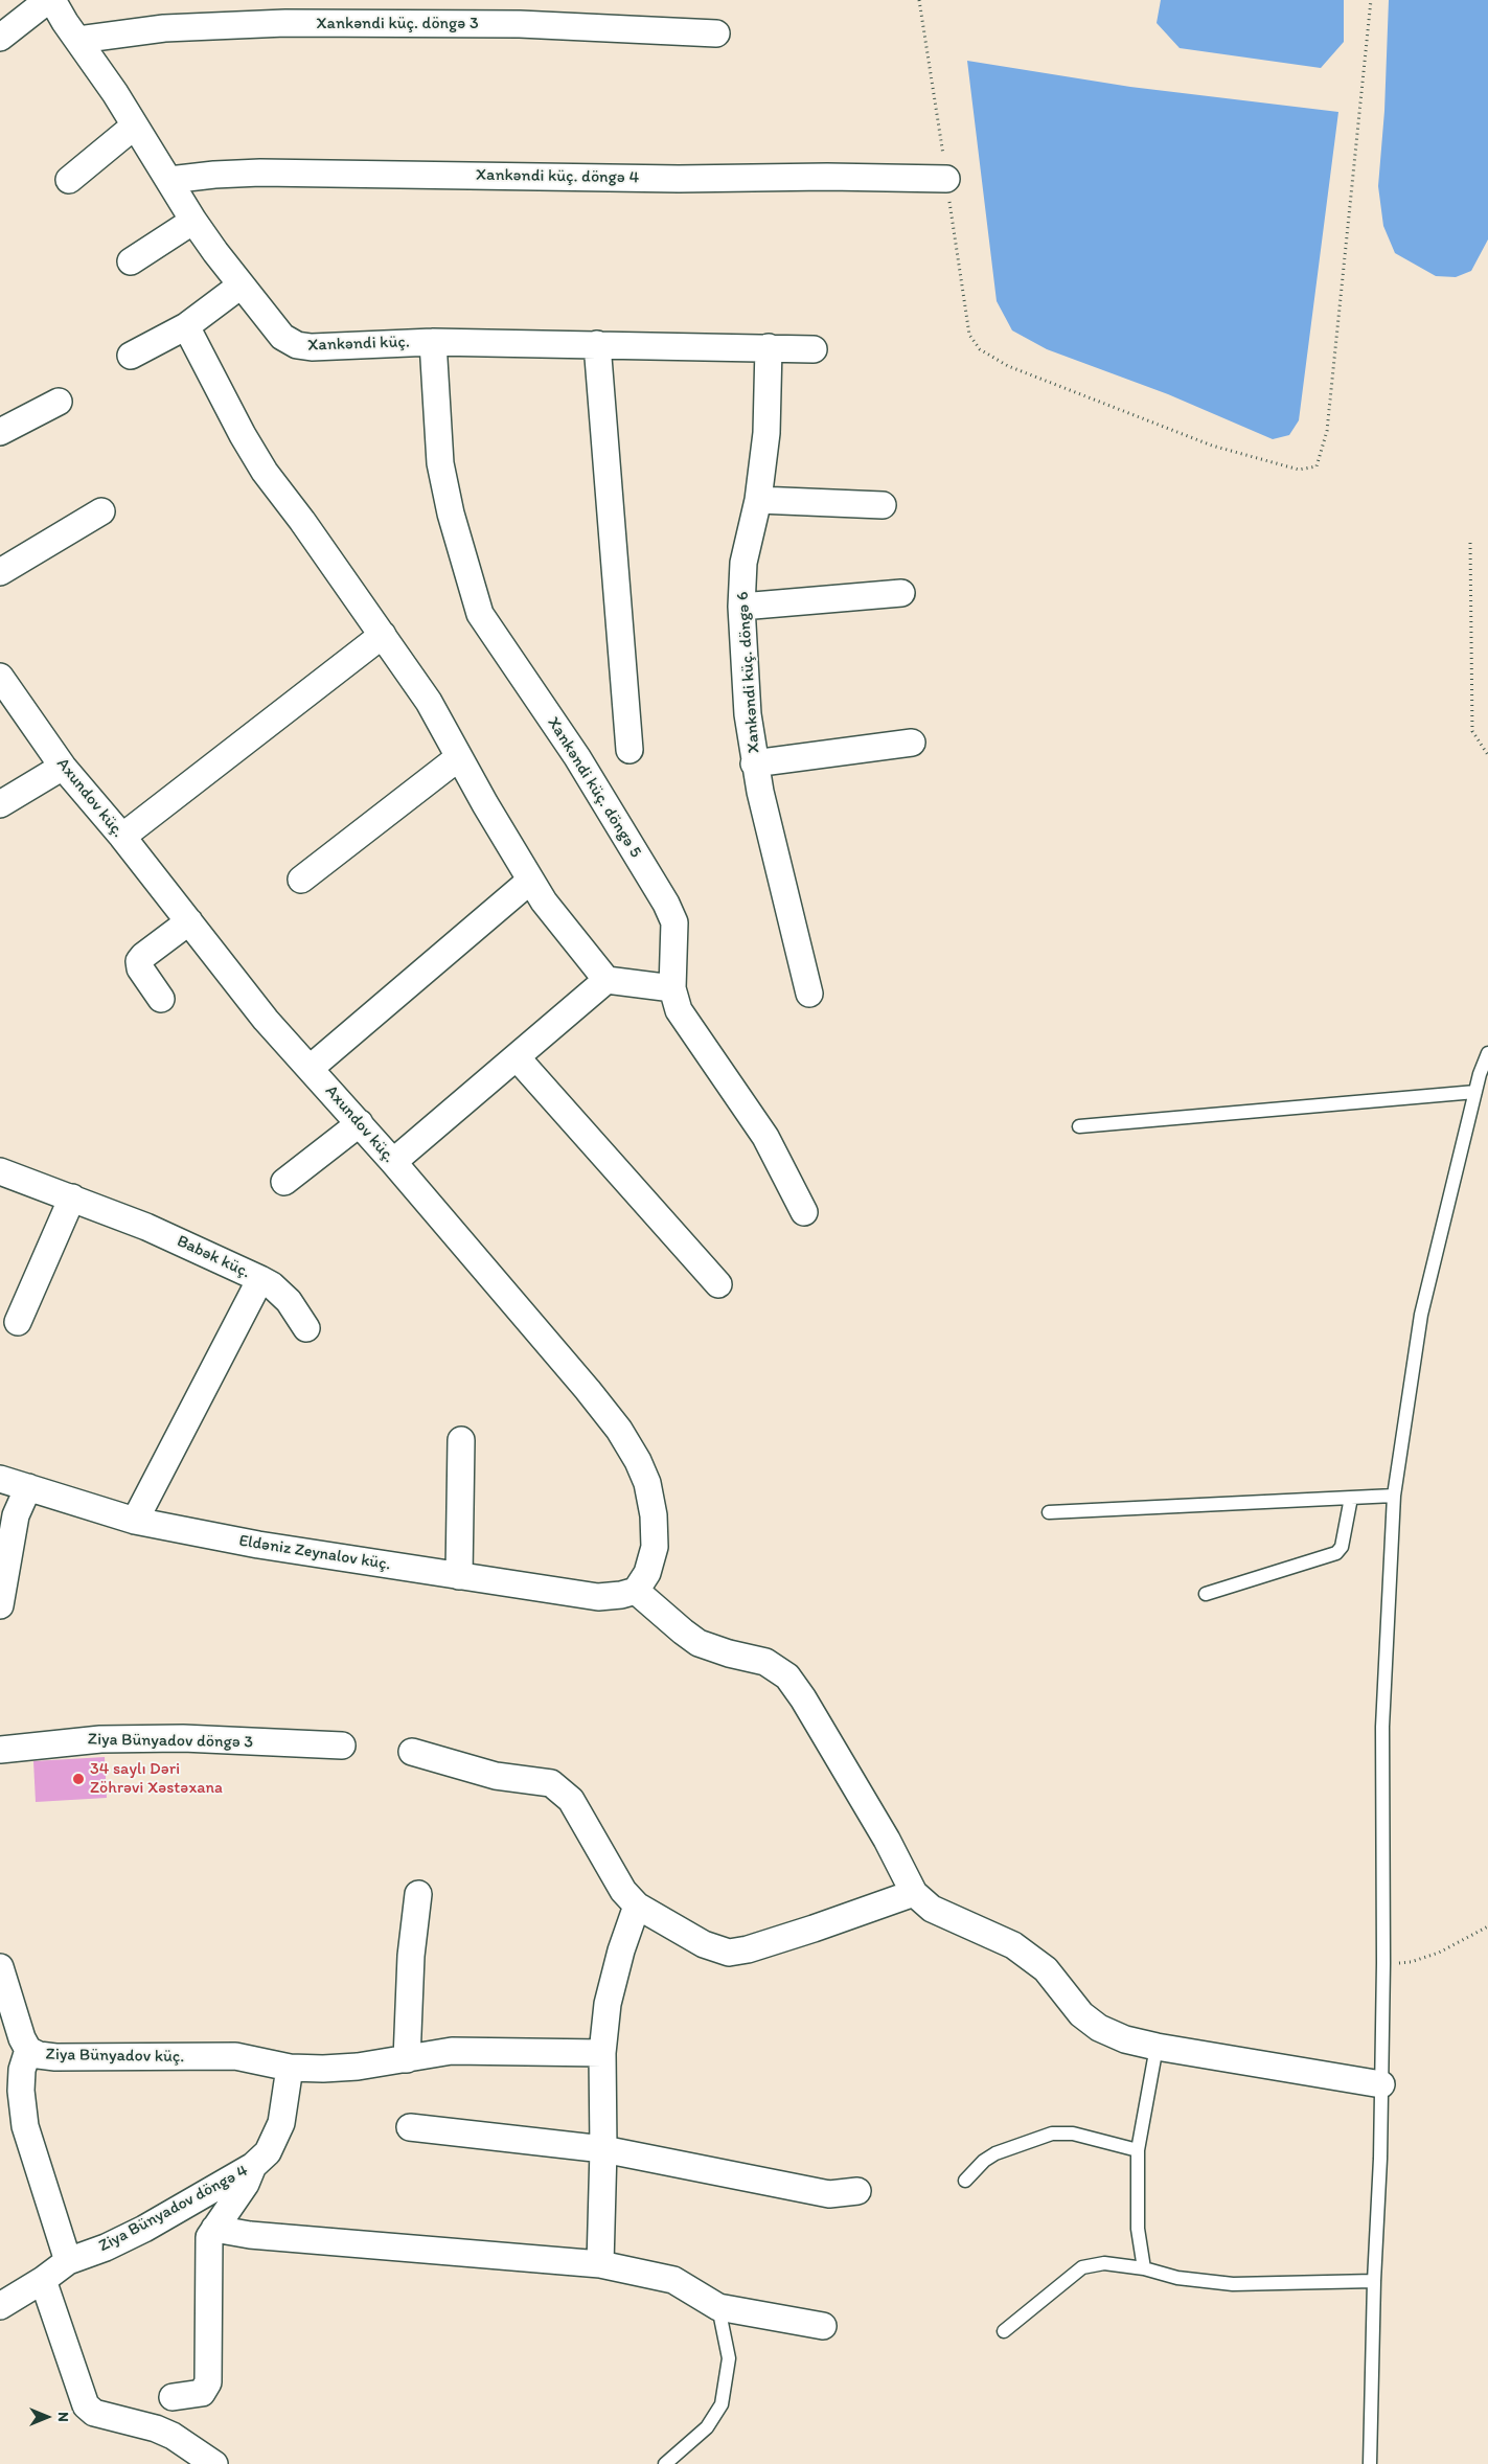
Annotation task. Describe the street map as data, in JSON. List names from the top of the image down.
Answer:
{
  "streets": {
    "street": [
      "Xankəndi küç. döngə 3",
      "Xankəndi küç. döngə 4",
      "Xankəndi küç.",
      "Xankəndi küç. döngə 6",
      "Xankəndi küç. döngə 5",
      "Axundov küç.",
      "Babək küç.",
      "Eldəniz Zeynalov küç.",
      "Ziya Bünyadov döngə 3",
      "Ziya Bünyadov küç.",
      "Ziya Bünyadov döngə 4"
    ]
  },
  "crossings": [
    ["Xankəndi küç. döngə 3", "Xankəndi küç."],
    ["Xankəndi küç. döngə 4", "Xankəndi küç."],
    ["Xankəndi küç.", "Xankəndi küç. döngə 6"],
    ["Xankəndi küç.", "Xankəndi küç. döngə 5"],
    ["Axundov küç.", "Eldəniz Zeynalov küç."],
    ["Babək küç.", "Eldəniz Zeynalov küç."],
    ["Ziya Bünyadov küç.", "Ziya Bünyadov döngə 4"]
  ],
  "places": ["34 saylı Dəri Zöhrəvi Xəstəxana"],
  "north": "right"
}
